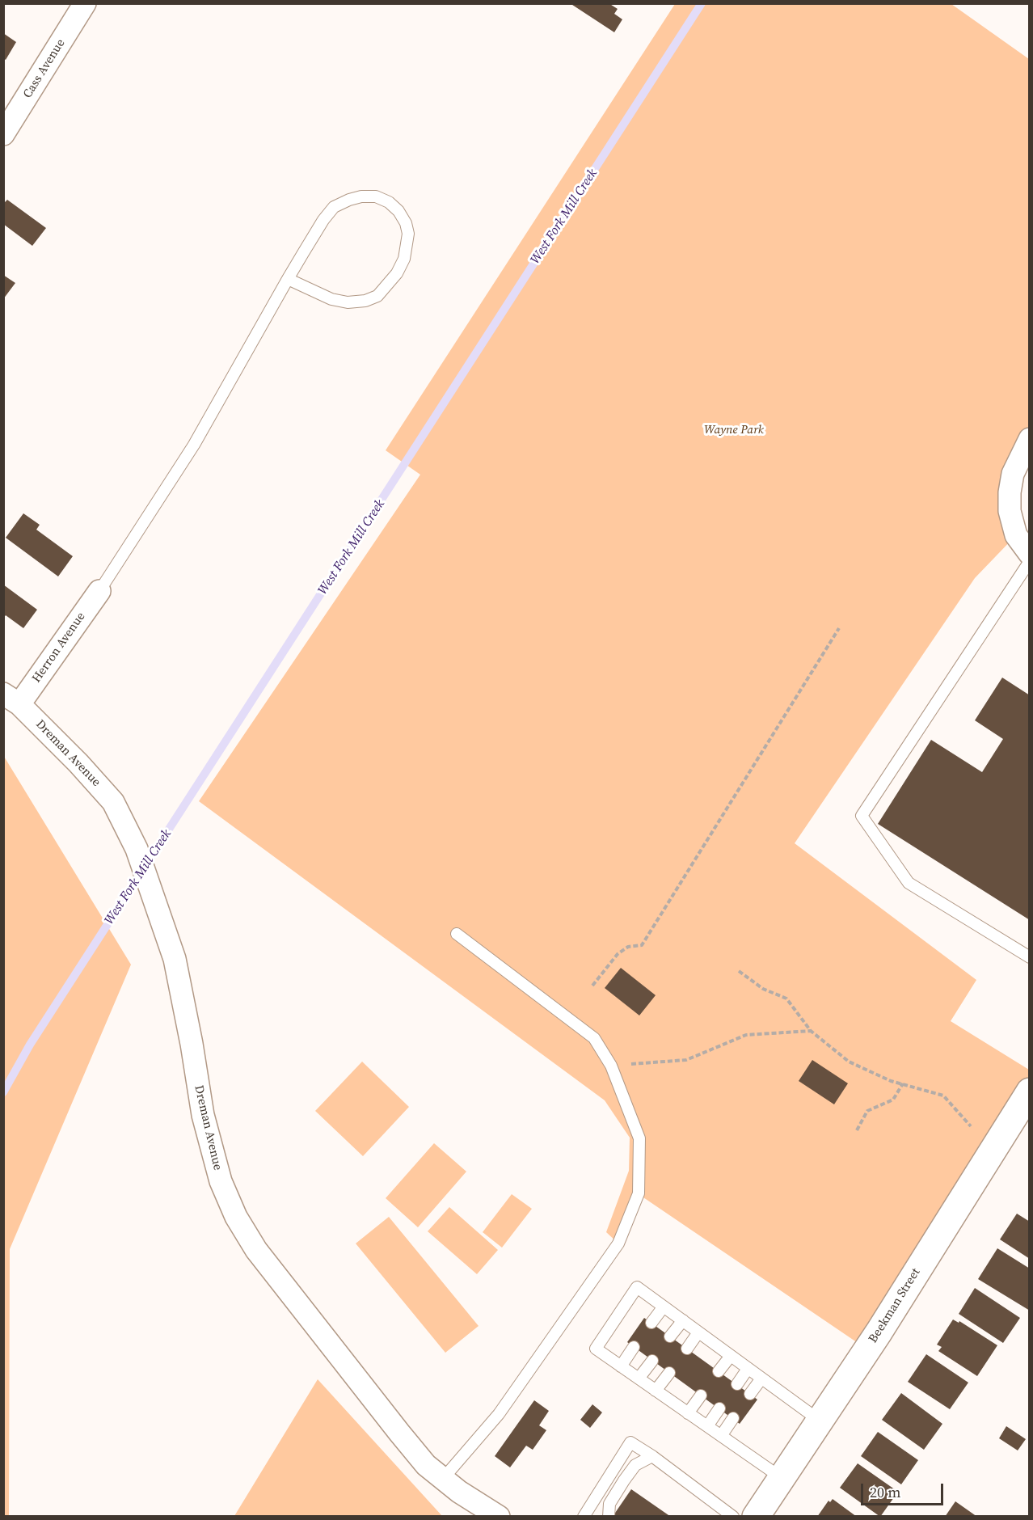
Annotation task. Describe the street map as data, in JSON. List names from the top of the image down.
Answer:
{
  "streets": {
    "main road": ["Beekman Street"],
    "street": ["Cass Avenue", "Herron Avenue", "Dreman Avenue"]
  },
  "crossings": [
    ["Herron Avenue", "Dreman Avenue"]
  ],
  "water": ["West Fork Mill Creek"],
  "parks": ["Wayne Park"],
  "scale_bar": "20 m"
}
